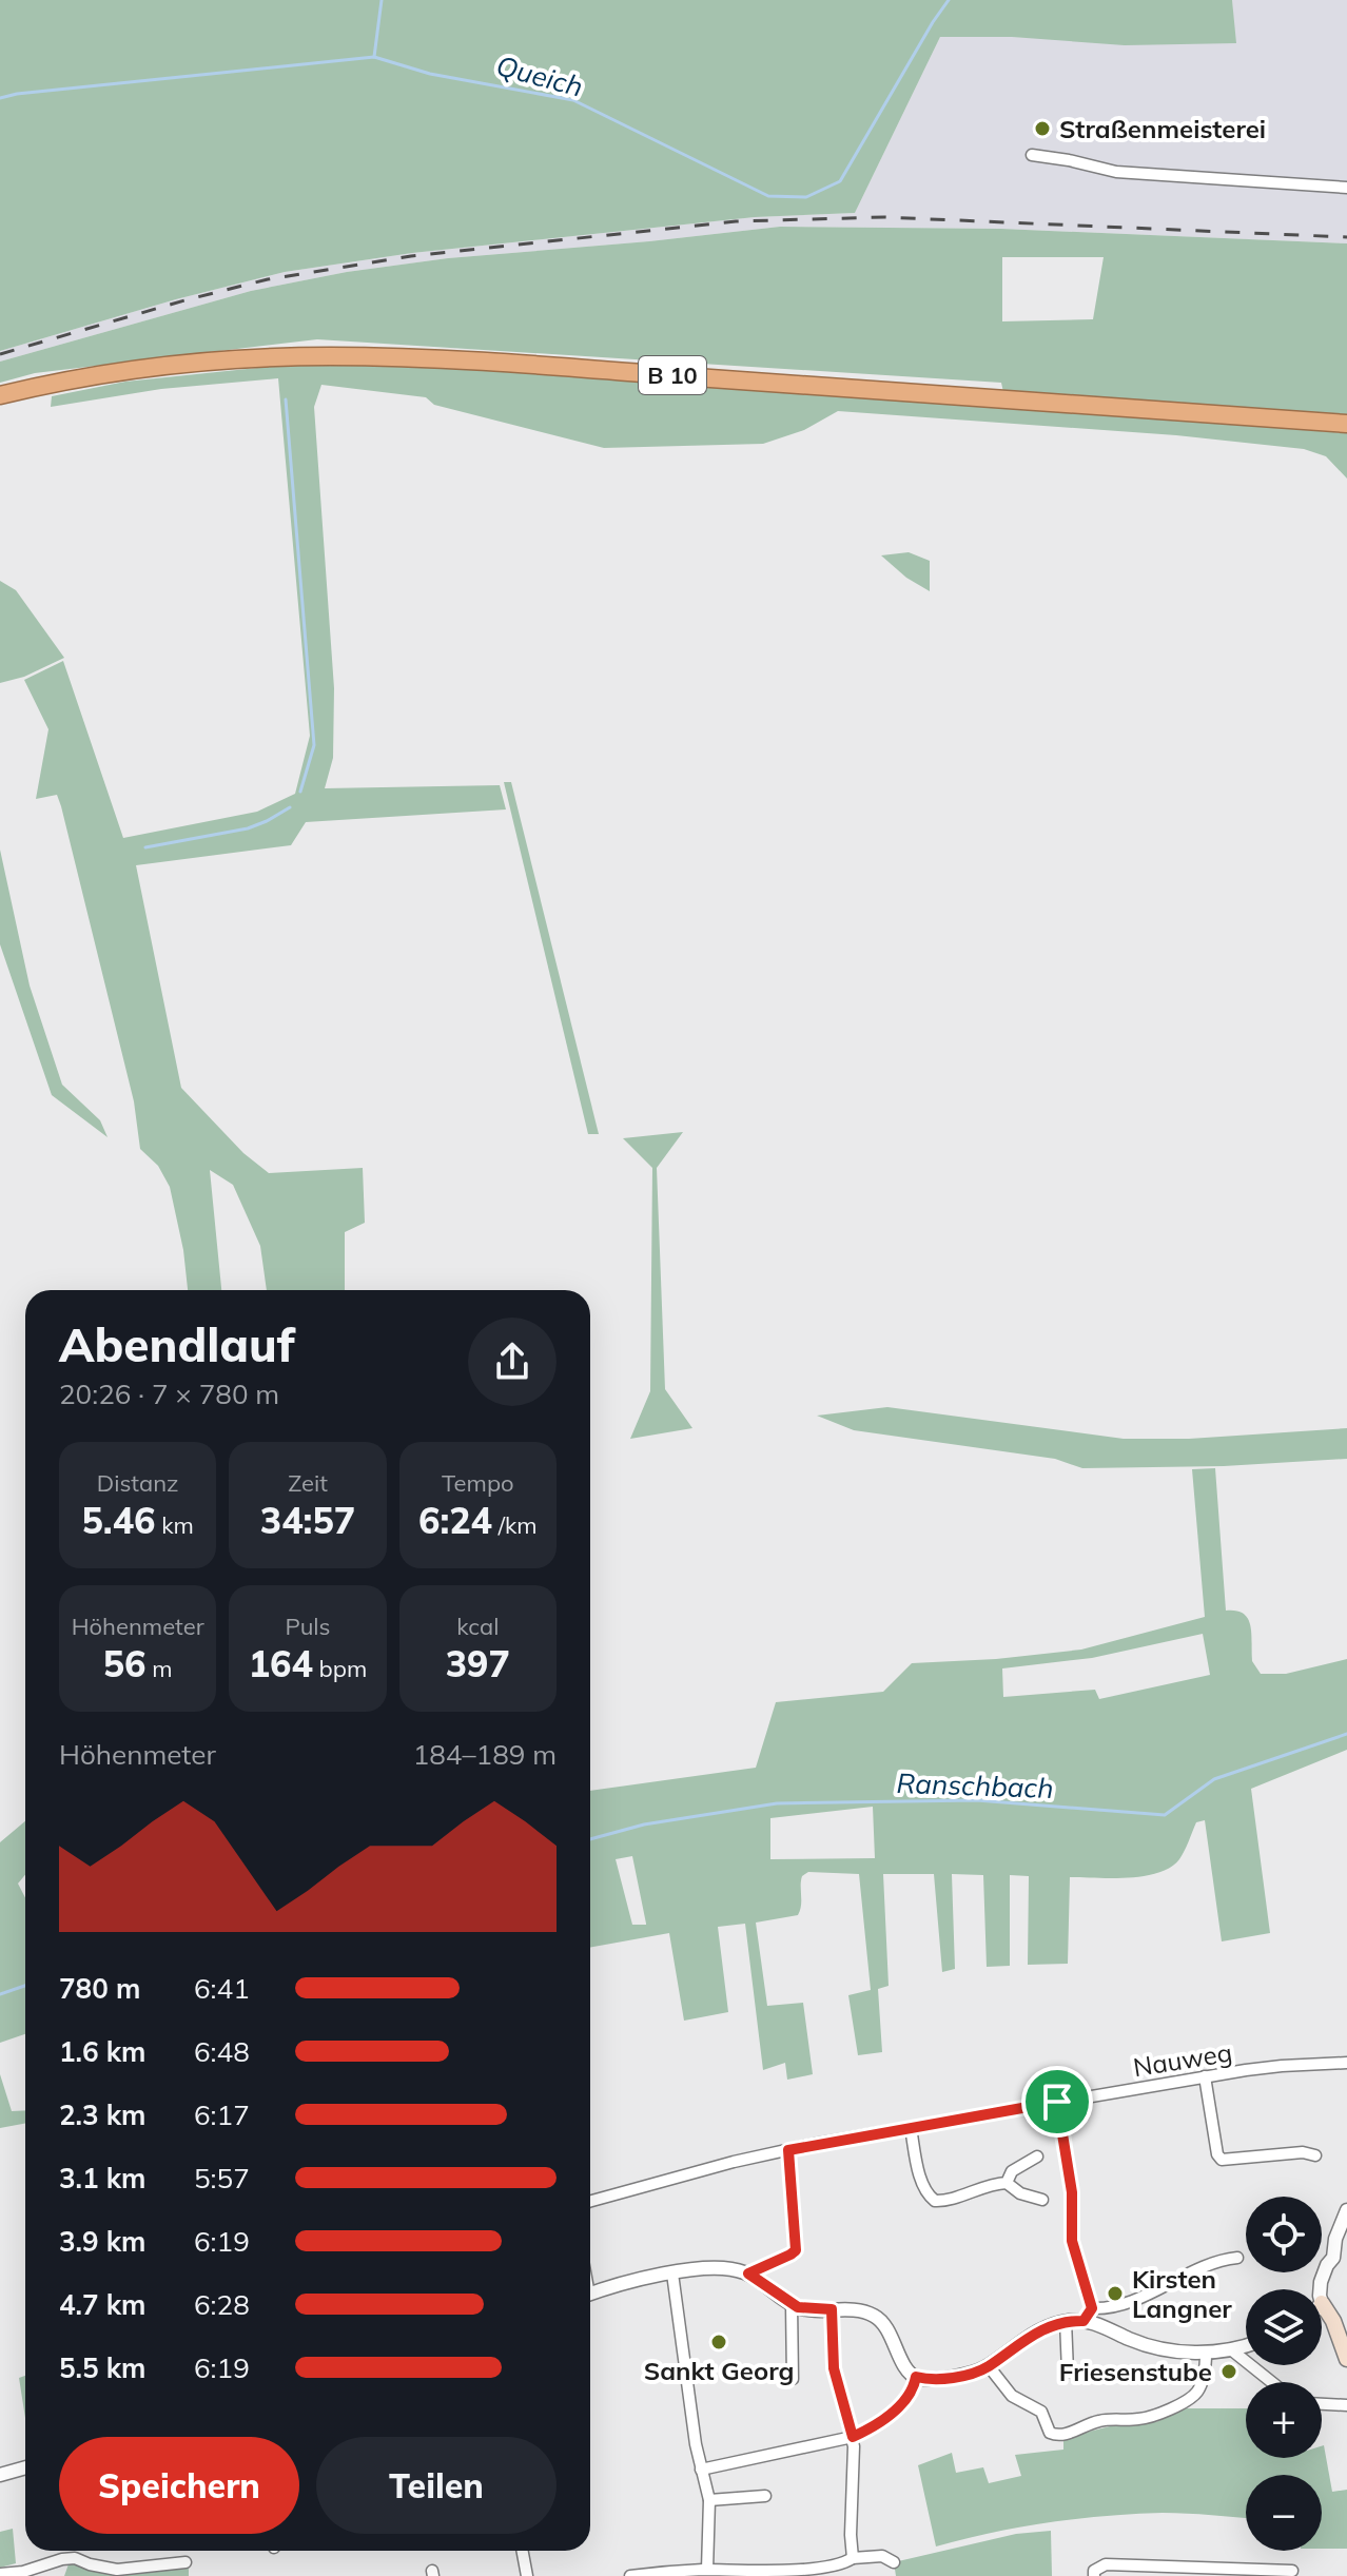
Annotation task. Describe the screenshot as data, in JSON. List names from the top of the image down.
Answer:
{
  "streets": {
    "highway": ["B 10"],
    "street": ["Nauweg"]
  },
  "water": ["Queich", "Ranschbach"],
  "places": [
    "Straßenmeisterei",
    "Kirsten Langner",
    "Sankt Georg",
    "Friesenstube"
  ],
  "page": {
    "heading": ["Abendlauf", "20:26 · 7 × 780 m"],
    "stats": [
      ["Distanz", "5.46 km"],
      ["Zeit", "34:57"],
      ["Tempo", "6:24 /km"],
      ["Höhenmeter", "56 m"],
      ["Puls", "164 bpm"],
      ["kcal", "397"]
    ],
    "chart": ["Höhenmeter", "184–189 m"],
    "list": [
      {
        "name": "780 m",
        "note": "6:41"
      },
      {
        "name": "1.6 km",
        "note": "6:48"
      },
      {
        "name": "2.3 km",
        "note": "6:17"
      },
      {
        "name": "3.1 km",
        "note": "5:57"
      },
      {
        "name": "3.9 km",
        "note": "6:19"
      },
      {
        "name": "4.7 km",
        "note": "6:28"
      },
      {
        "name": "5.5 km",
        "note": "6:19"
      }
    ],
    "map_buttons": ["+", "−"],
    "buttons": ["Speichern", "Teilen"]
  }
}
